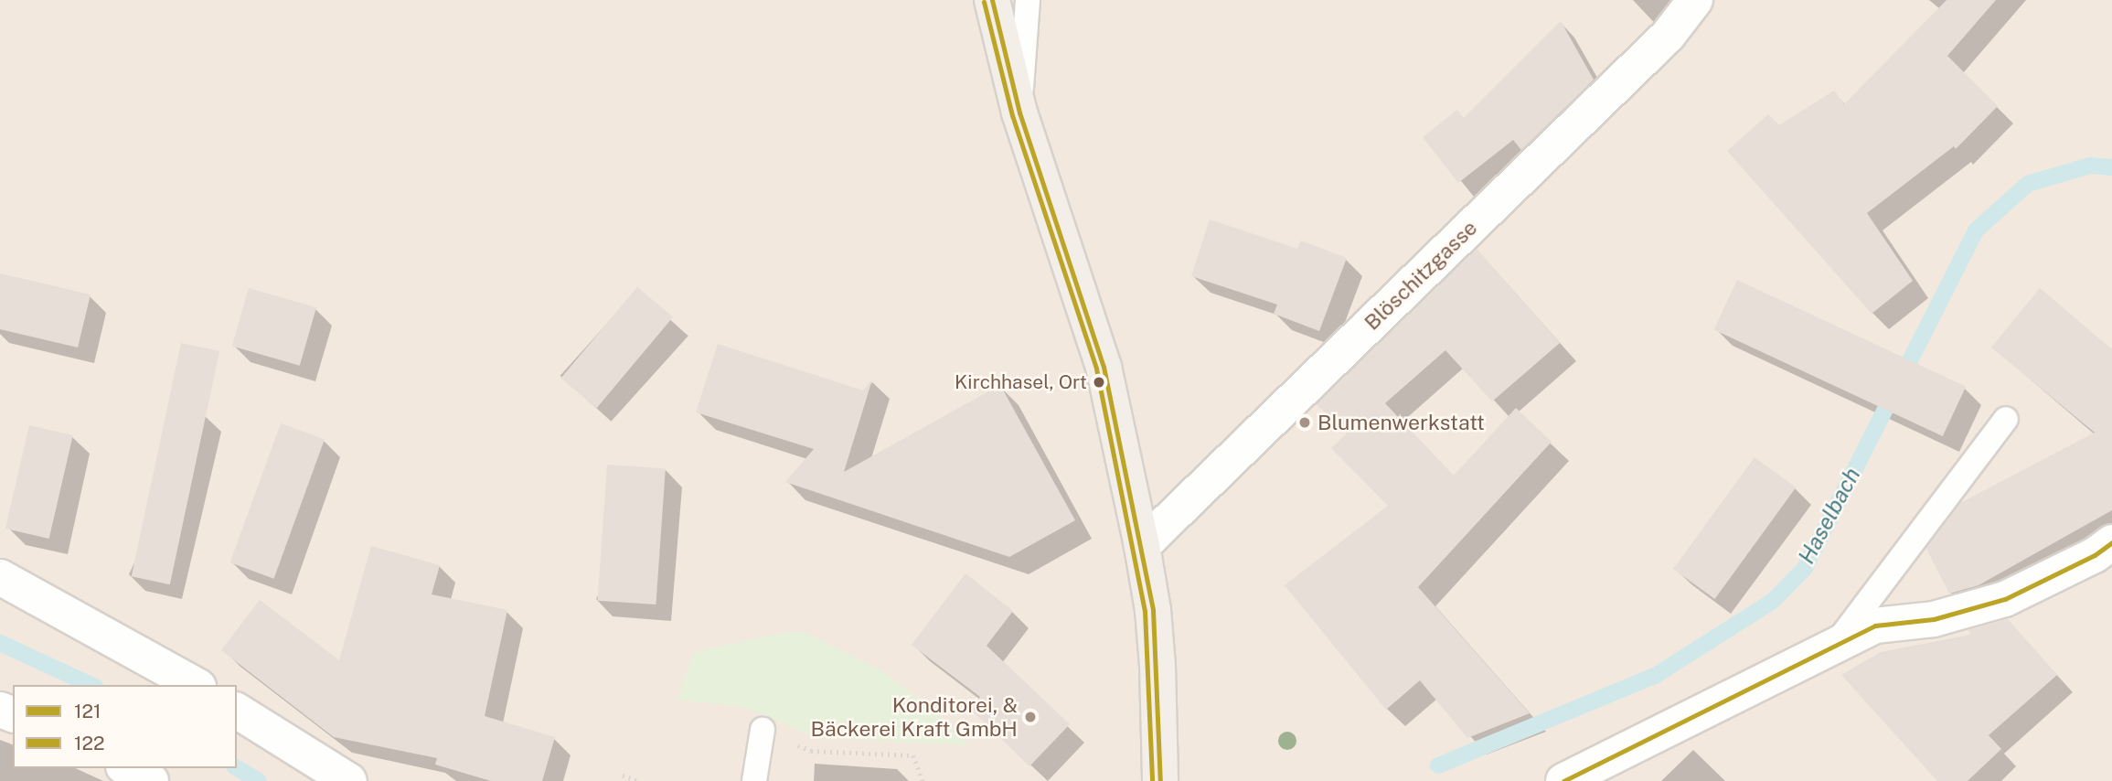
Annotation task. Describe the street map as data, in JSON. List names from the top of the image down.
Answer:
{
  "streets": {
    "street": ["Blöschitzgasse"]
  },
  "water": ["Haselbach"],
  "places": ["Kirchhasel, Ort", "Blumenwerkstatt", "Konditorei, & Bäckerei Kraft GmbH"],
  "lines": ["transit line 121", "transit line 122"],
  "legend": ["121", "122"]
}
